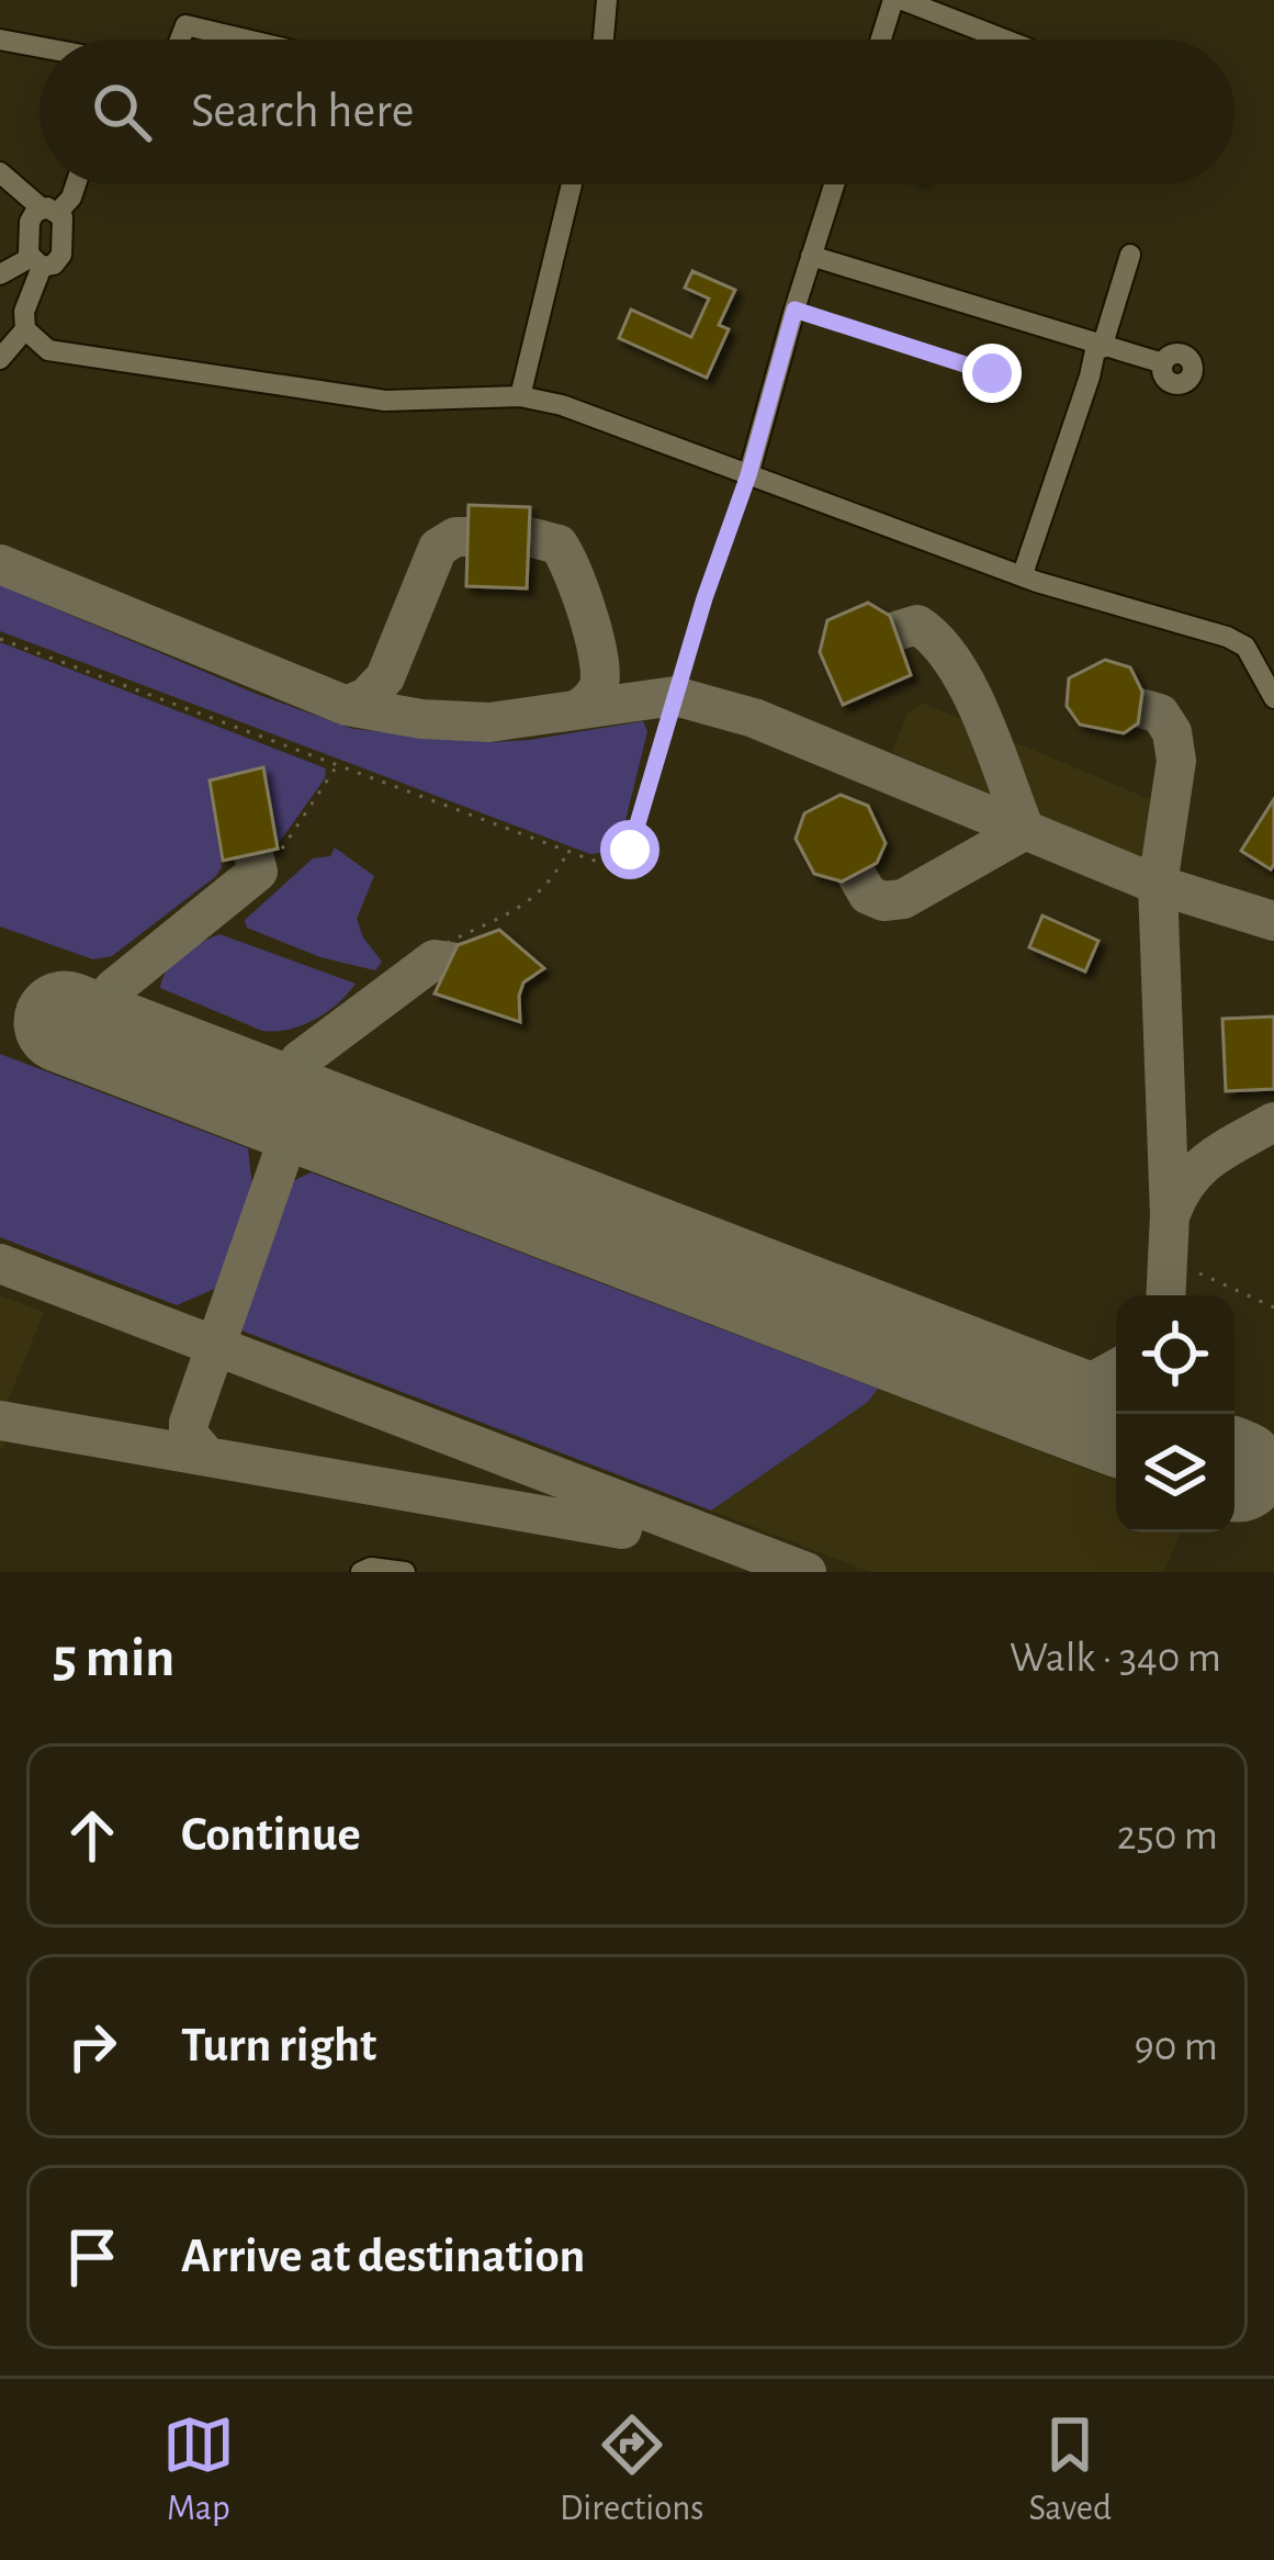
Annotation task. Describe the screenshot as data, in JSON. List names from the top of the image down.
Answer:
{
  "page": {
    "search": "Search here",
    "heading": ["5 min", "Walk · 340 m"],
    "list": [
      ["Continue", "250 m"],
      ["Turn right", "90 m"],
      "Arrive at destination"
    ],
    "nav": ["Map", "Directions", "Saved"]
  }
}
